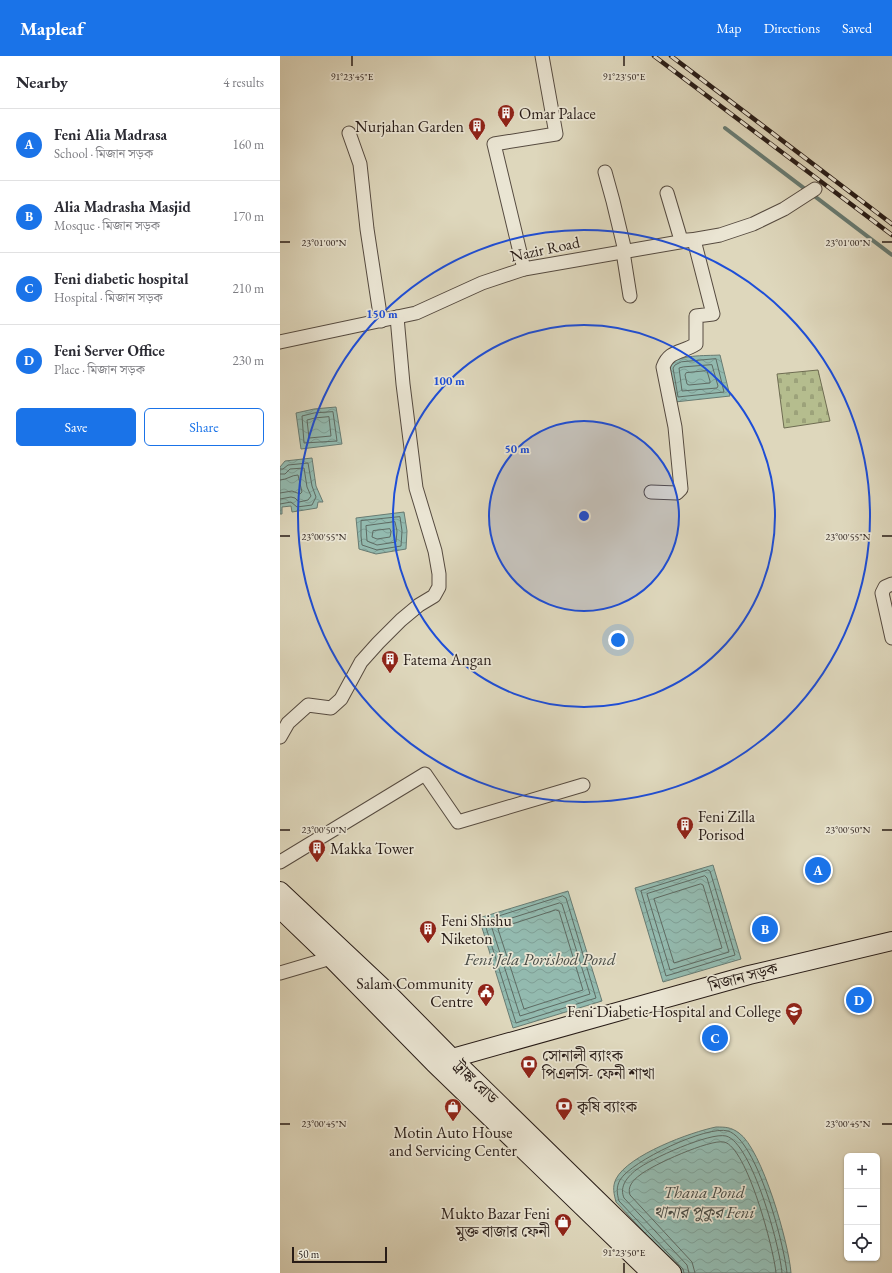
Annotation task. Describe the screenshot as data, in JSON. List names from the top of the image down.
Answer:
{
  "streets": {
    "main road": ["মিজান সড়ক", "ট্রাঙ্ক রোড"],
    "street": ["Nazir Road"]
  },
  "crossings": [
    ["মিজান সড়ক", "ট্রাঙ্ক রোড"]
  ],
  "water": ["Feni Jela Porishod Pond", "Thana Pond থানার পুকুর Feni"],
  "places": {
    "building": [
      "Omar Palace",
      "Nurjahan Garden",
      "Fatema Angan",
      "Feni Zilla Porisod",
      "Makka Tower",
      "Feni Shishu Niketon"
    ],
    "public building": ["Salam Community Centre"],
    "school or university": ["Feni Diabetic Hospital and College"],
    "bank": ["সোনালী ব্যাংক পিএলসি- ফেনী শাখা", "কৃষি ব্যাংক"],
    "shop": ["Motin Auto House and Servicing Center", "Mukto Bazar Feni মুক্ত বাজার ফেনী"]
  },
  "scale_bar": "50 m",
  "page": {
    "header": "Mapleaf",
    "nav": ["Map", "Directions", "Saved"],
    "heading": ["Nearby", "4 results"],
    "list": [
      {
        "mark": "A",
        "name": "Feni Alia Madrasa",
        "note": "School · মিজান সড়ক",
        "value": "160 m"
      },
      {
        "mark": "B",
        "name": "Alia Madrasha Masjid",
        "note": "Mosque · মিজান সড়ক",
        "value": "170 m"
      },
      {
        "mark": "C",
        "name": "Feni diabetic hospital",
        "note": "Hospital · মিজান সড়ক",
        "value": "210 m"
      },
      {
        "mark": "D",
        "name": "Feni Server Office",
        "note": "Place · মিজান সড়ক",
        "value": "230 m"
      }
    ],
    "buttons": ["Save", "Share"],
    "pins": [
      "A",
      "B",
      "D",
      "C"
    ],
    "map_buttons": ["+", "−"],
    "scale": "50 m"
  },
  "coordinates": [
    "91°23'45\"E",
    "91°23'50\"E",
    "23°01'00\"N",
    "23°00'55\"N",
    "23°00'50\"N",
    "23°00'45\"N"
  ],
  "rings": ["150 m", "100 m", "50 m"]
}
